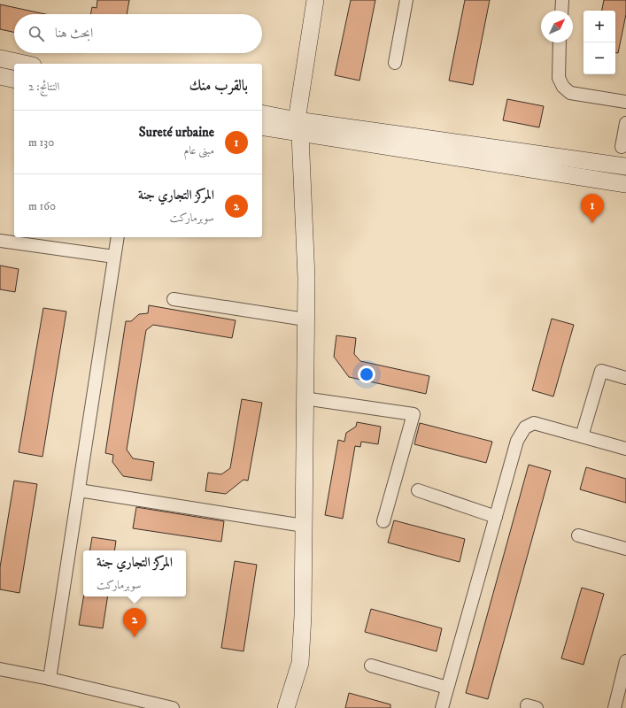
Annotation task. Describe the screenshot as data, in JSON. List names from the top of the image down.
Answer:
{
  "north": "top right",
  "page": {
    "map_buttons": ["+", "−"],
    "search": "ابحث هنا",
    "heading": ["بالقرب منك", "النتائج: 2"],
    "list": [
      {
        "mark": "1",
        "name": "Sureté urbaine",
        "note": "مبنى عام",
        "value": "130 m"
      },
      {
        "mark": "2",
        "name": "المركز التجاري جنة",
        "note": "سوبرماركت",
        "value": "160 m"
      }
    ],
    "pins": ["1", "2"],
    "popup": ["المركز التجاري جنة", "سوبرماركت"]
  }
}
